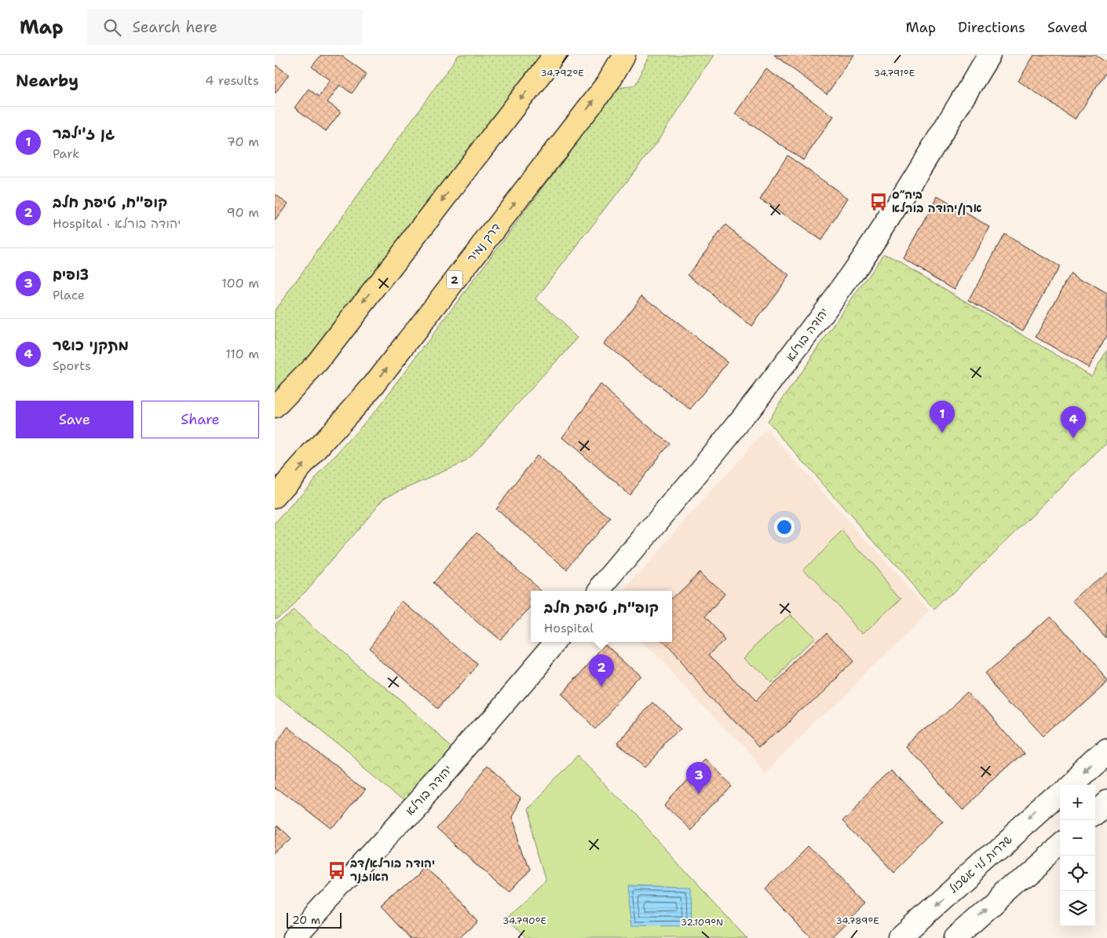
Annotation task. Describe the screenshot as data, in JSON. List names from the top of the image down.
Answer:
{
  "streets": {
    "highway": ["דרך נמיר", "2"],
    "street": ["יהודה בורלא", "שדרות לוי אשכול"]
  },
  "places": {
    "bus stop": ["ביה״ס ארן/יהודה בורלא", "יהודה בורלא/דב האוזנר"]
  },
  "scale_bar": "20 m",
  "page": {
    "header": "Map",
    "search": "Search here",
    "nav": ["Map", "Directions", "Saved"],
    "heading": ["Nearby", "4 results"],
    "list": [
      {
        "mark": "1",
        "name": "גן ז'ילבר",
        "note": "Park",
        "value": "70 m"
      },
      {
        "mark": "2",
        "name": "קופ\"ח, טיפת חלב",
        "note": "Hospital · יהודה בורלא",
        "value": "90 m"
      },
      {
        "mark": "3",
        "name": "צופים",
        "note": "Place",
        "value": "100 m"
      },
      {
        "mark": "4",
        "name": "מתקני כושר",
        "note": "Sports",
        "value": "110 m"
      }
    ],
    "buttons": ["Save", "Share"],
    "pins": [
      "1",
      "4",
      "2",
      "3"
    ],
    "popup": ["קופ\"ח, טיפת חלב", "Hospital"],
    "map_buttons": ["+", "−"],
    "scale": "20 m"
  },
  "coordinates": [
    "34.792°E",
    "34.791°E",
    "34.790°E",
    "34.789°E",
    "32.109°N"
  ]
}
